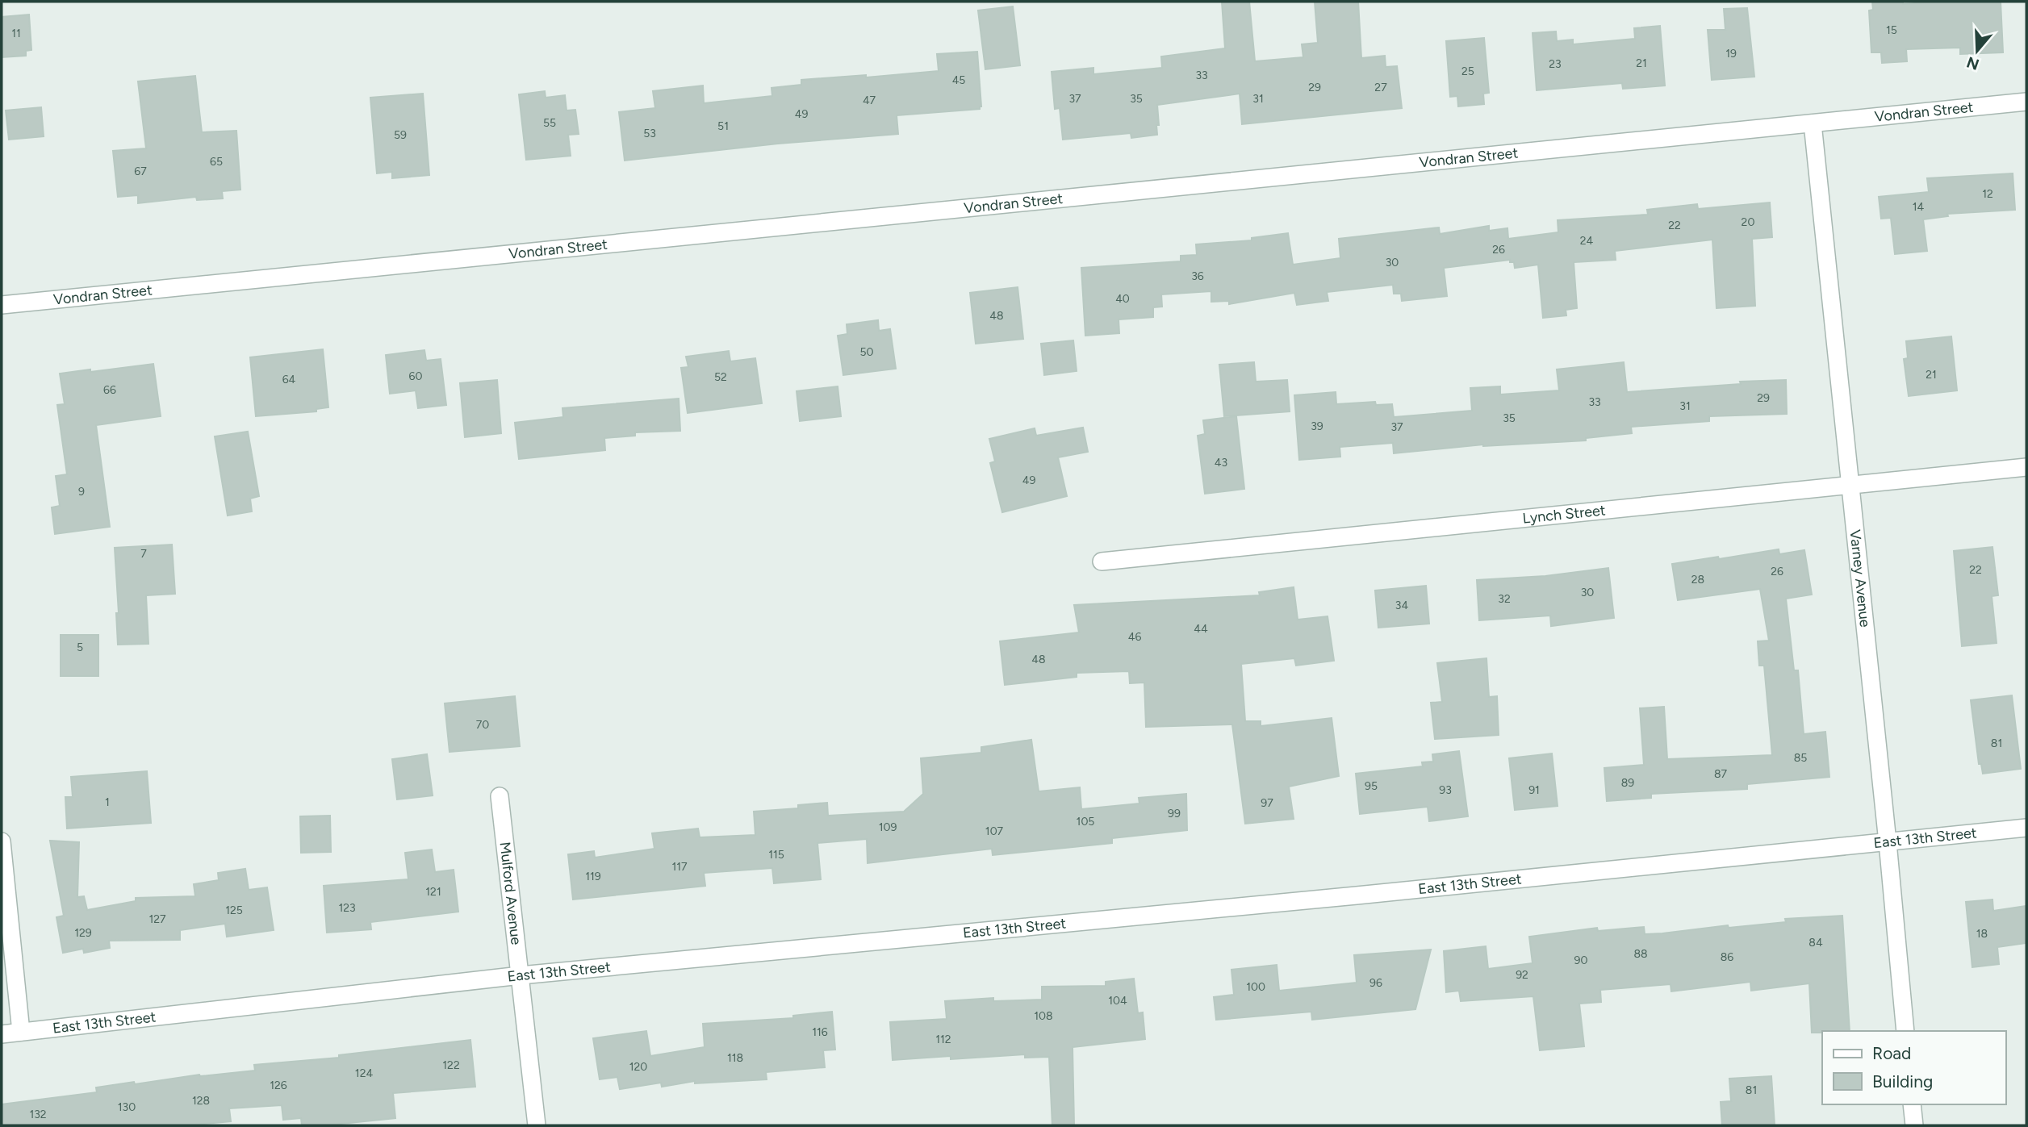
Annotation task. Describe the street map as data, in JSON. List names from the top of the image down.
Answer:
{
  "streets": {
    "street": [
      "Vondran Street",
      "Lynch Street",
      "Varney Avenue",
      "East 13th Street",
      "Mulford Avenue"
    ]
  },
  "crossings": [
    ["Vondran Street", "Varney Avenue"],
    ["Lynch Street", "Varney Avenue"],
    ["Varney Avenue", "East 13th Street"],
    ["East 13th Street", "Mulford Avenue"]
  ],
  "house_numbers": [
    "15",
    "11",
    "19",
    "21",
    "23",
    "25",
    "33",
    "45",
    "29",
    "27",
    "37",
    "35",
    "31",
    "47",
    "49",
    "55",
    "51",
    "53",
    "59",
    "65",
    "67",
    "12",
    "14",
    "20",
    "22",
    "24",
    "26",
    "30",
    "36",
    "40",
    "48",
    "50",
    "21",
    "60",
    "52",
    "64",
    "66",
    "29",
    "33",
    "31",
    "35",
    "39",
    "37",
    "43",
    "49",
    "9",
    "7",
    "22",
    "26",
    "28",
    "30",
    "32",
    "34",
    "44",
    "46",
    "5",
    "48",
    "70",
    "81",
    "85",
    "87",
    "89",
    "95",
    "93",
    "91",
    "1",
    "97",
    "99",
    "105",
    "109",
    "107",
    "115",
    "117",
    "119",
    "121",
    "123",
    "125",
    "127",
    "129",
    "18",
    "84",
    "88",
    "86",
    "90",
    "92",
    "96",
    "100",
    "104",
    "108",
    "116",
    "112",
    "118",
    "122",
    "120",
    "124",
    "126",
    "81",
    "128",
    "130",
    "132"
  ],
  "legend": ["Road", "Building"],
  "north": "bottom"
}
